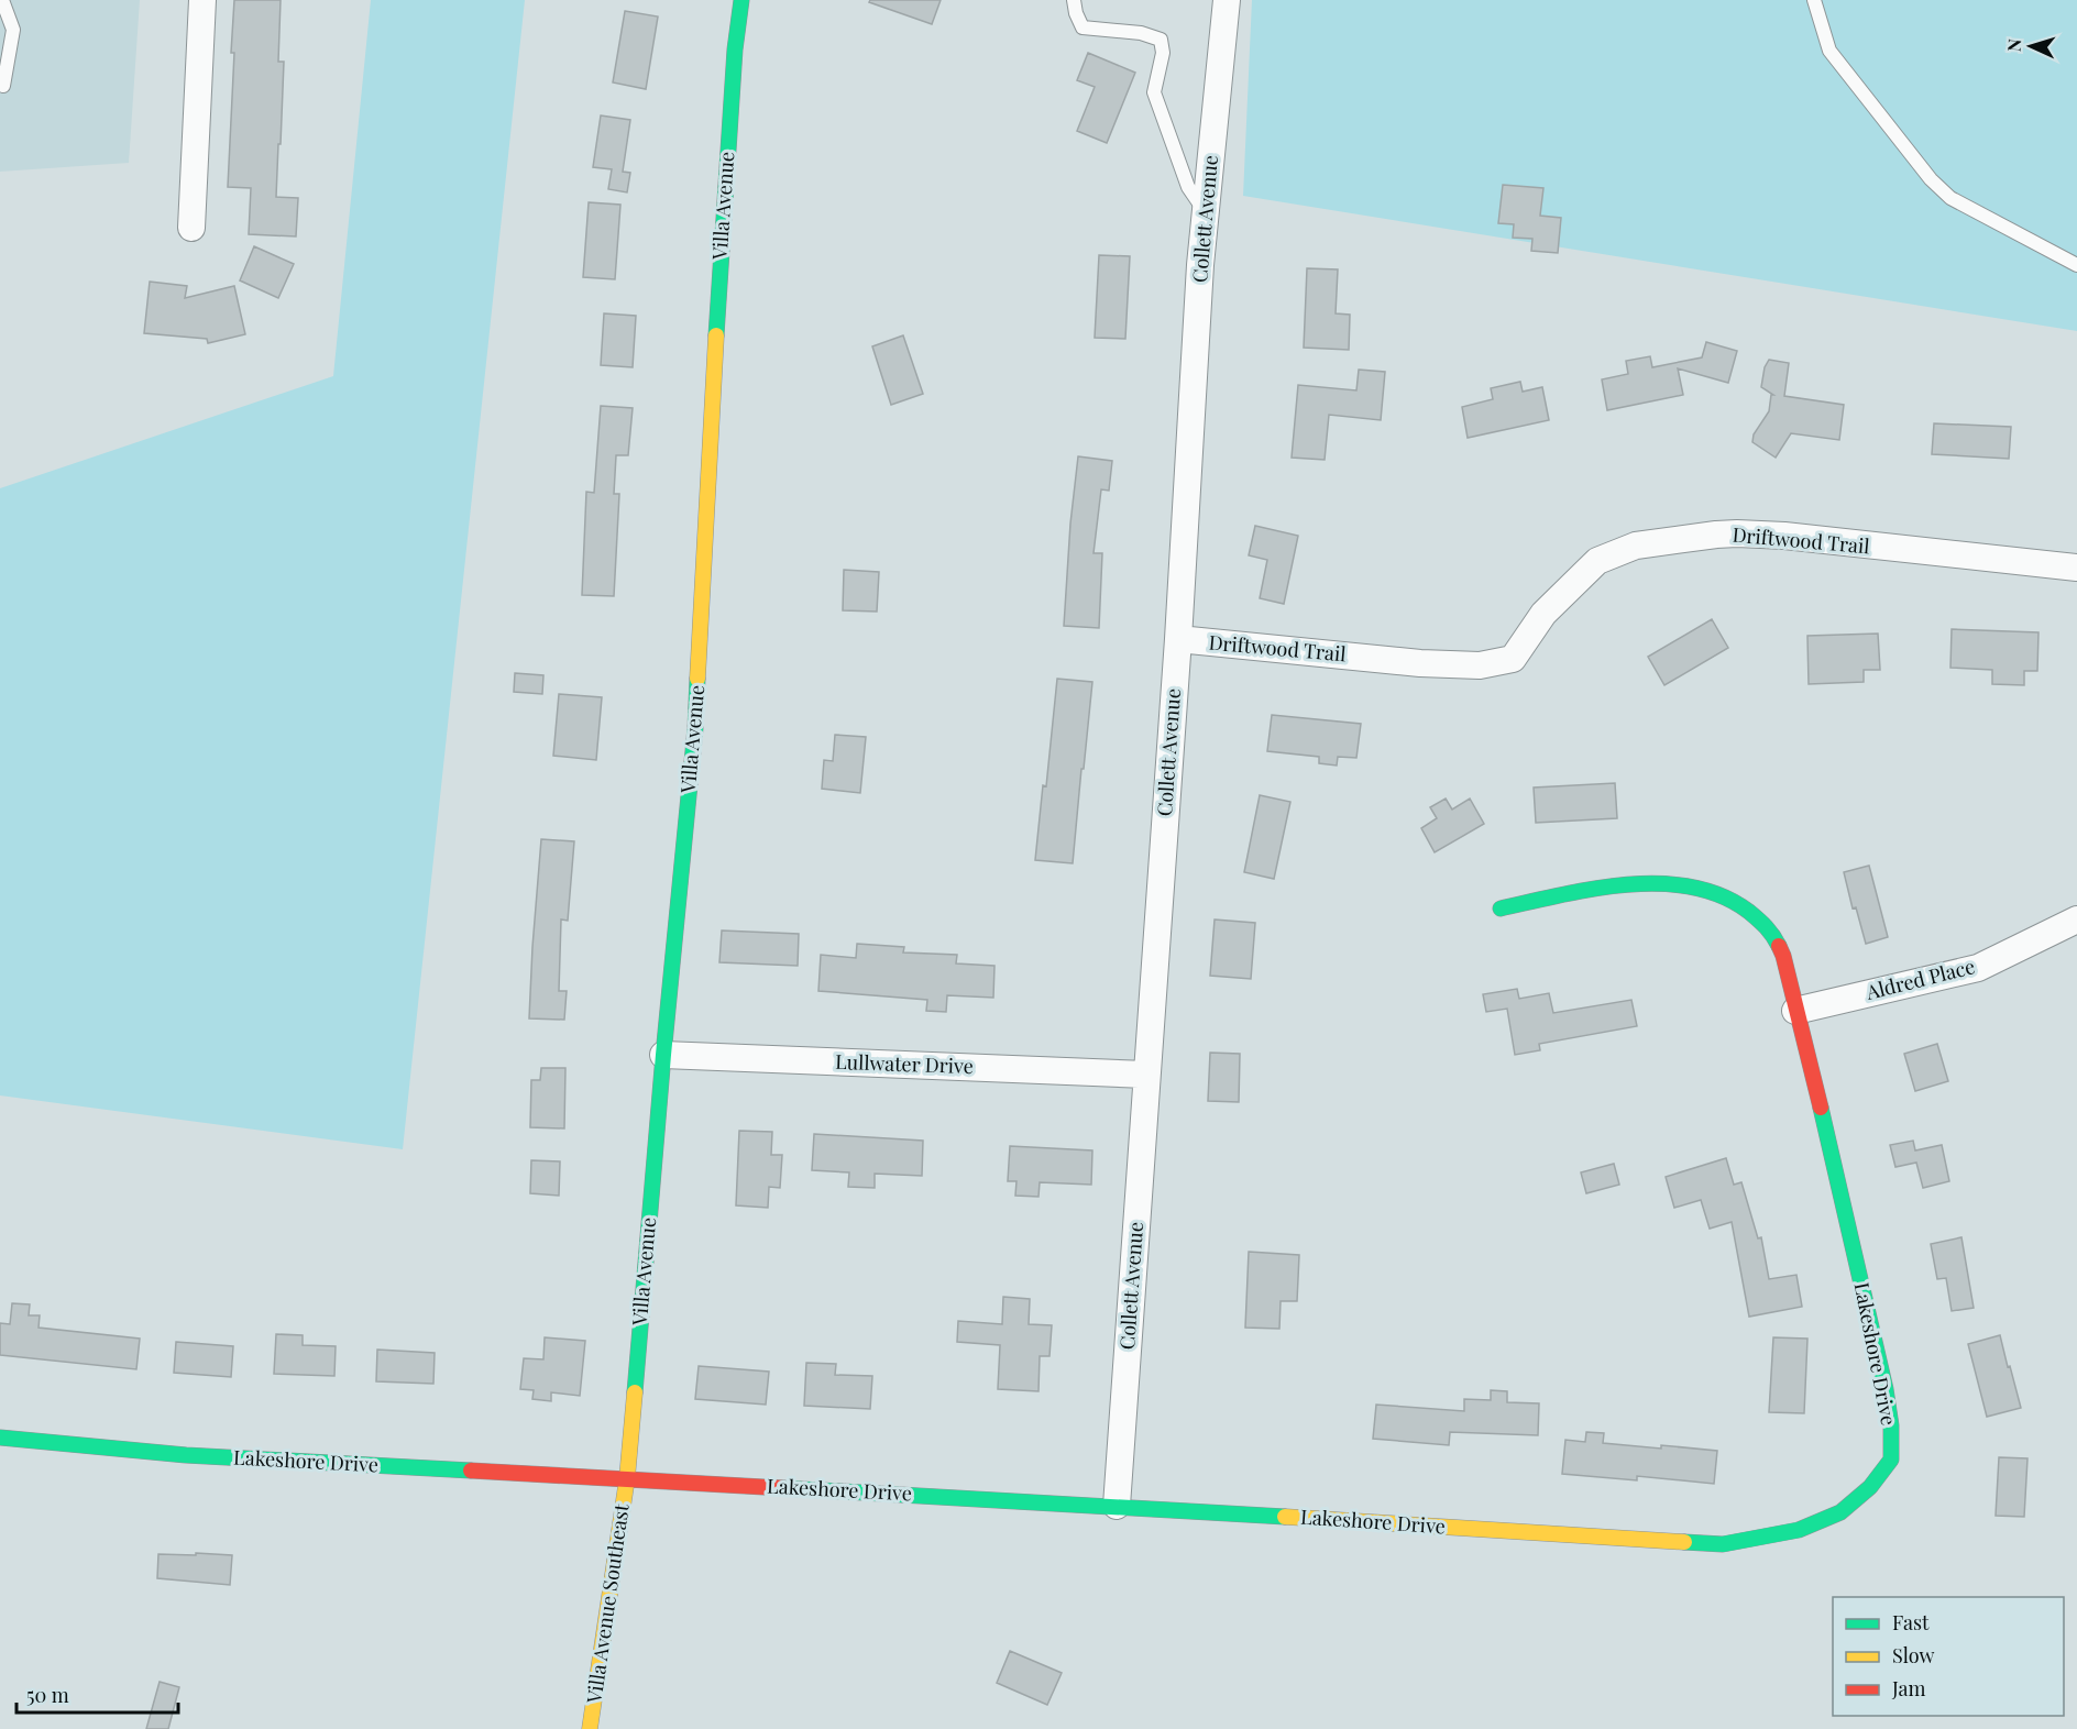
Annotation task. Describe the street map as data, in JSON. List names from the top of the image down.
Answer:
{
  "streets": {
    "street": [
      "Villa Avenue",
      "Collett Avenue",
      "Driftwood Trail",
      "Aldred Place",
      "Lullwater Drive",
      "Lakeshore Drive",
      "Villa Avenue Southeast"
    ]
  },
  "crossings": [
    ["Villa Avenue", "Lullwater Drive"],
    ["Villa Avenue", "Lakeshore Drive"],
    ["Villa Avenue", "Villa Avenue Southeast"],
    ["Collett Avenue", "Driftwood Trail"],
    ["Collett Avenue", "Lullwater Drive"],
    ["Collett Avenue", "Lakeshore Drive"],
    ["Aldred Place", "Lakeshore Drive"],
    ["Lakeshore Drive", "Villa Avenue Southeast"]
  ],
  "legend": ["Fast", "Slow", "Jam"],
  "scale_bar": "50 m",
  "north": "left"
}
